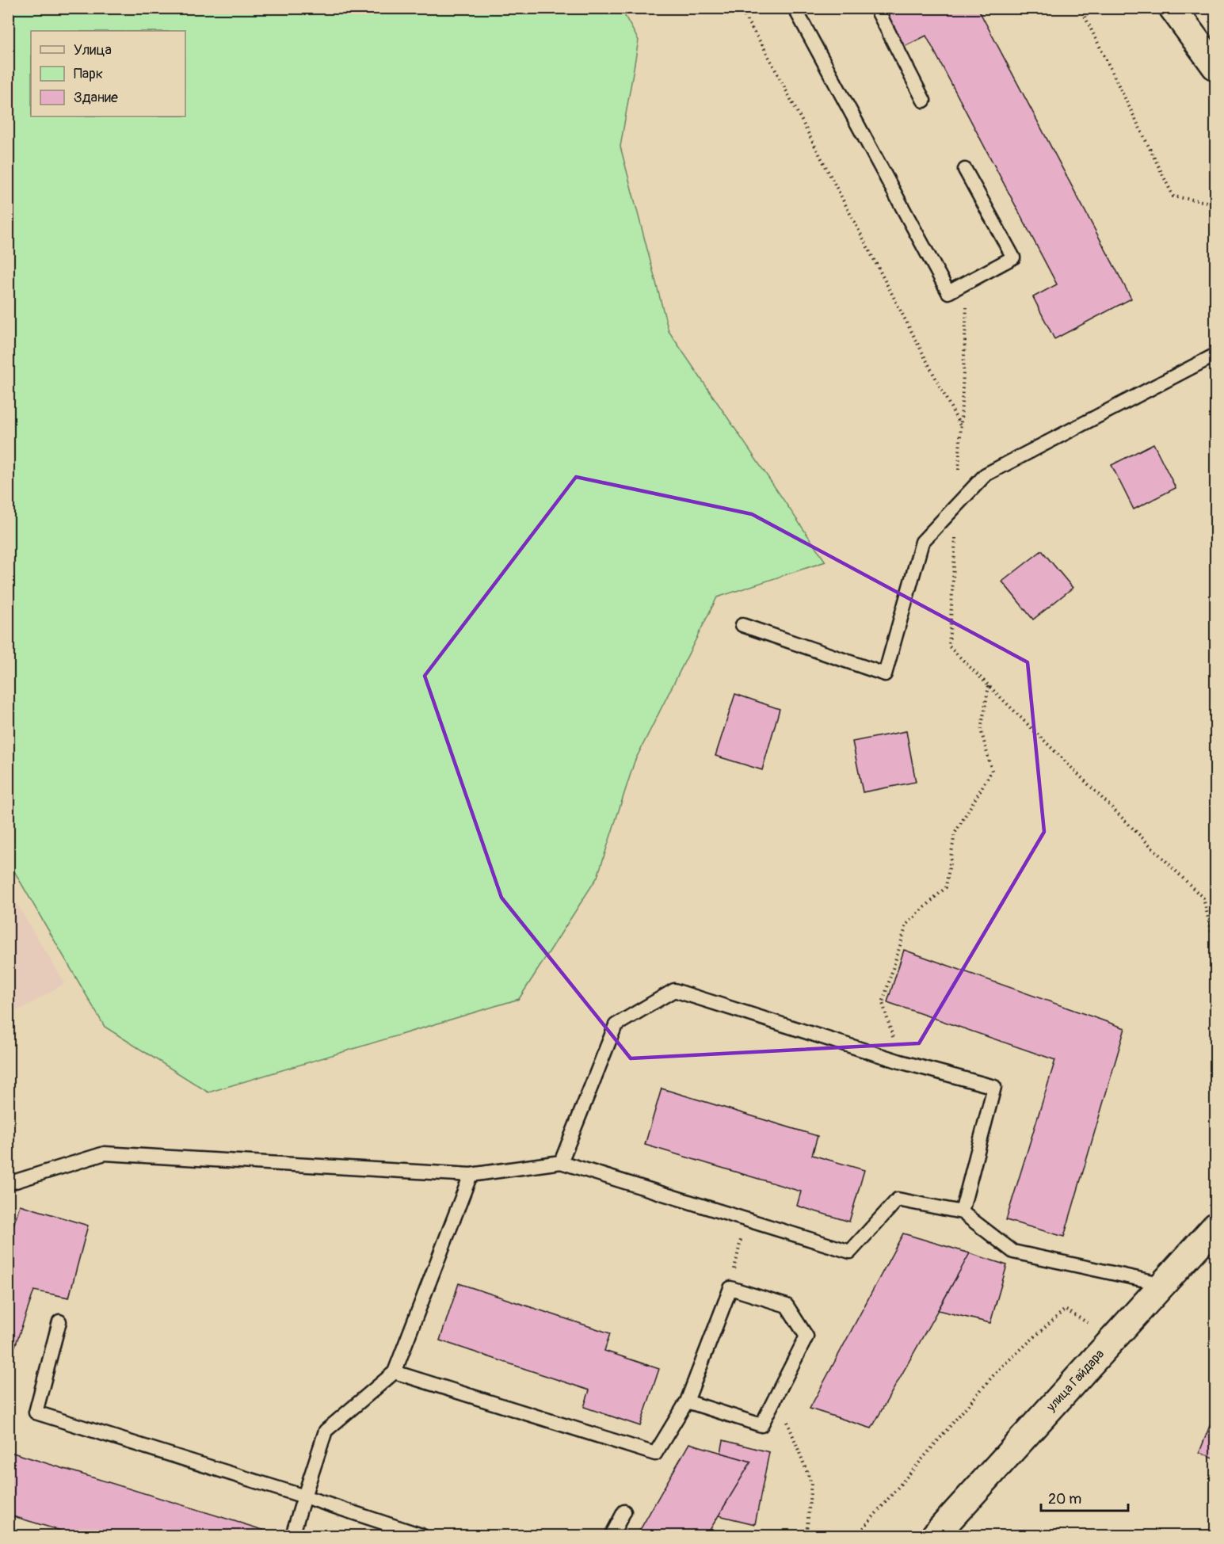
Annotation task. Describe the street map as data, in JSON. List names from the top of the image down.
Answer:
{
  "streets": {
    "street": ["улица Гайдара"]
  },
  "legend": ["Улица", "Парк", "Здание"],
  "scale_bar": "20 m"
}
